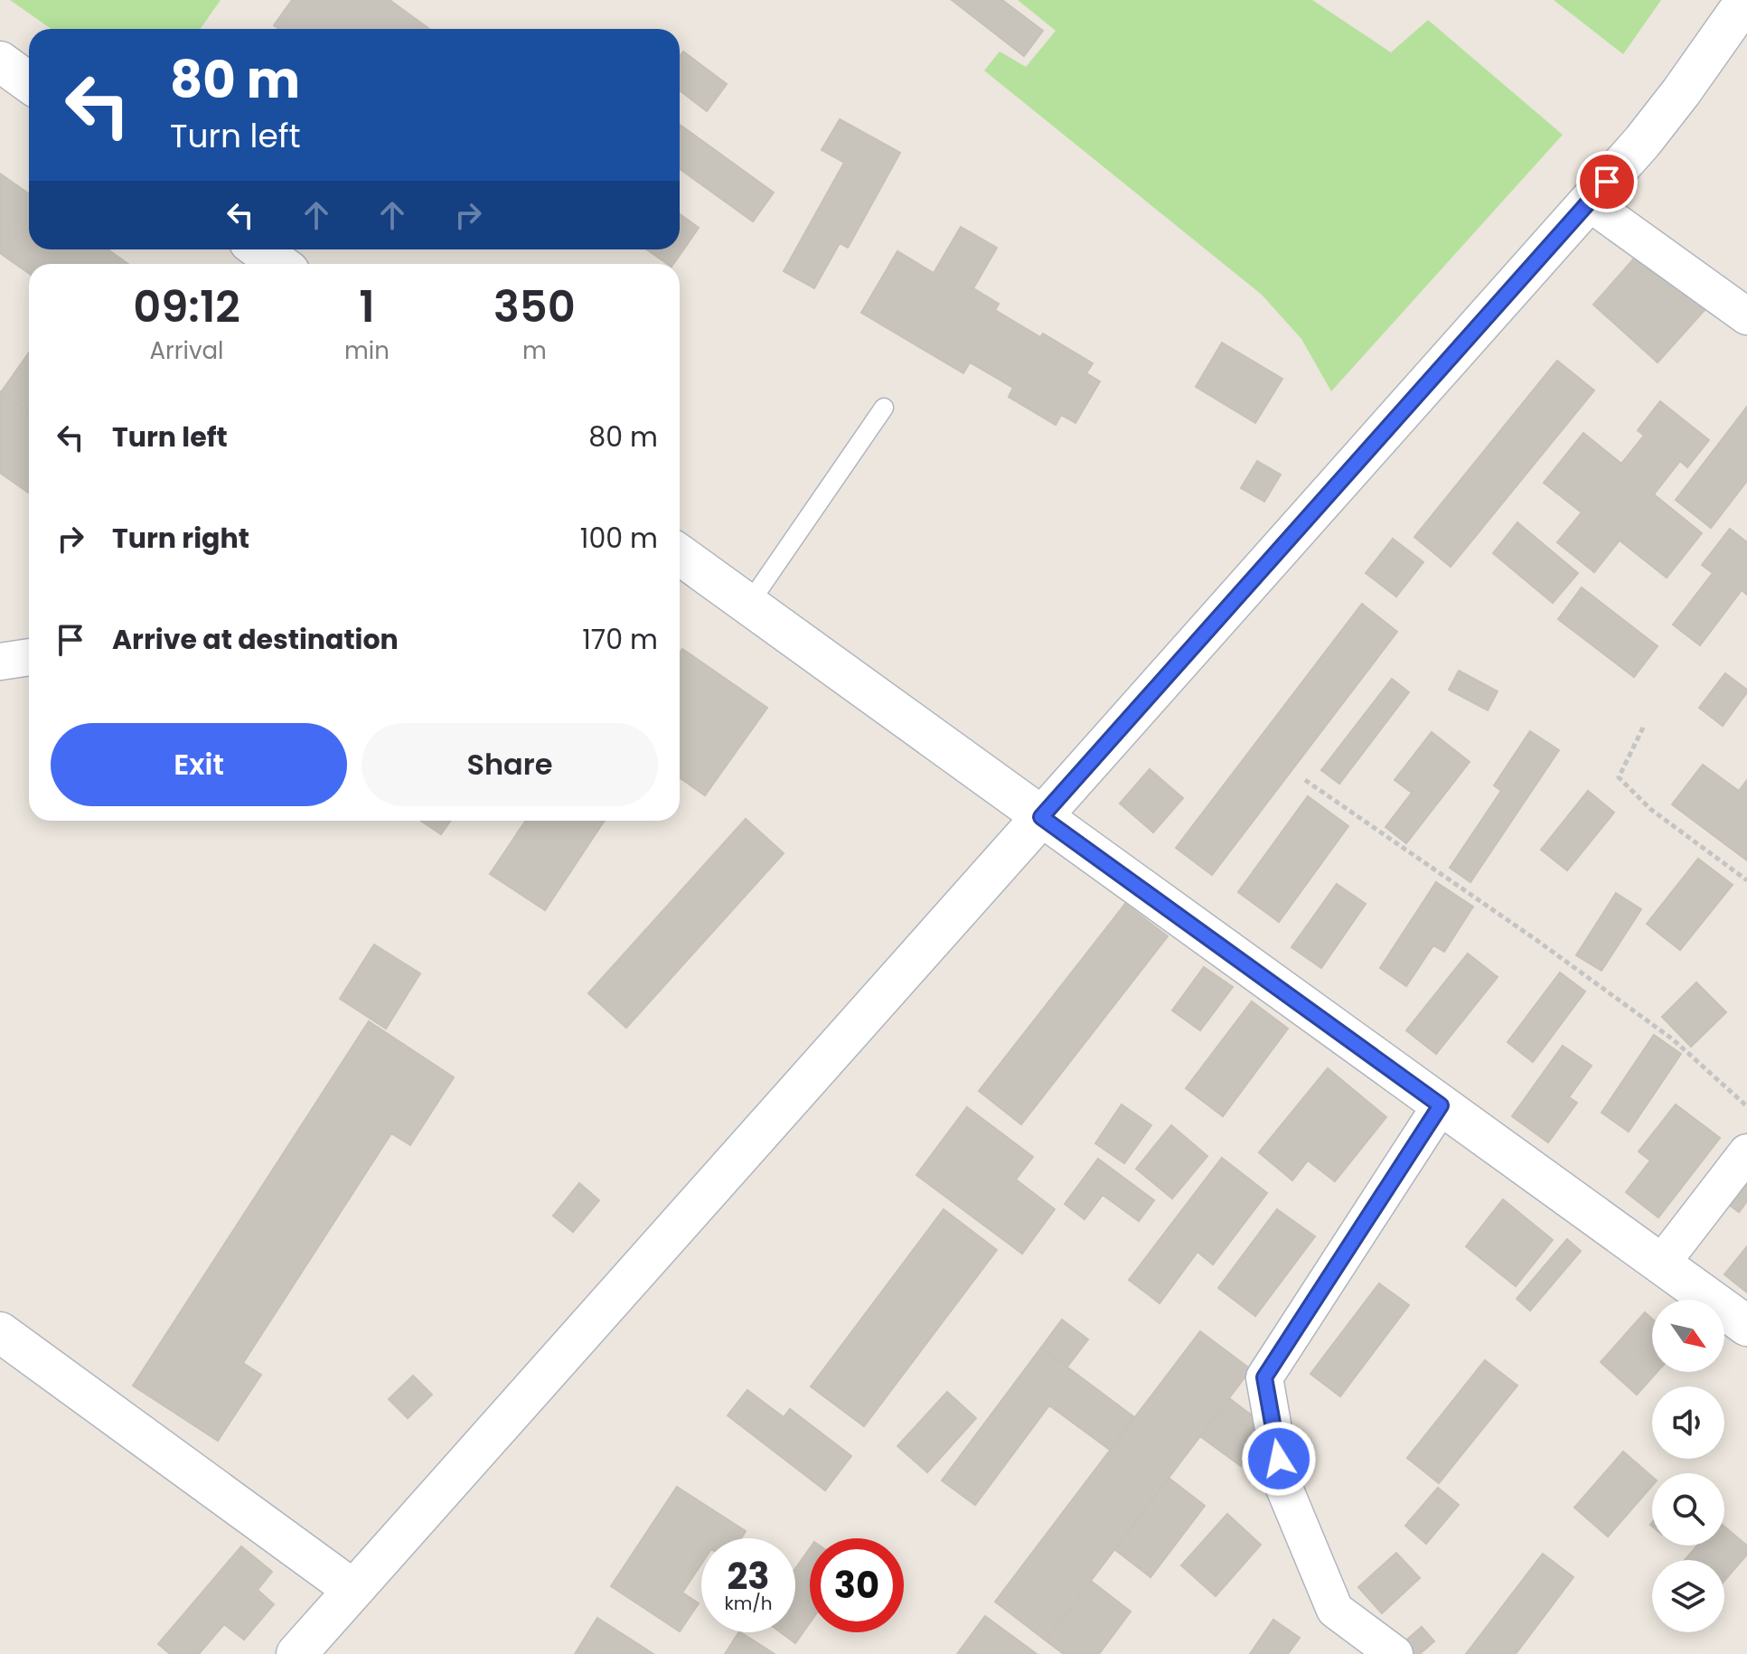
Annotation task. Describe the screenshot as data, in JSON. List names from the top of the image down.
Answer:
{
  "north": "bottom right",
  "page": {
    "turn": ["80 m", "Turn left"],
    "eta": [
      "09:12",
      "Arrival",
      "1",
      "min",
      "350",
      "m"
    ],
    "list": [
      {
        "name": "Turn left",
        "value": "80 m"
      },
      {
        "name": "Turn right",
        "value": "100 m"
      },
      {
        "name": "Arrive at destination",
        "value": "170 m"
      }
    ],
    "buttons": ["Exit", "Share"],
    "speed": "23 km/h",
    "limit": "30"
  }
}
